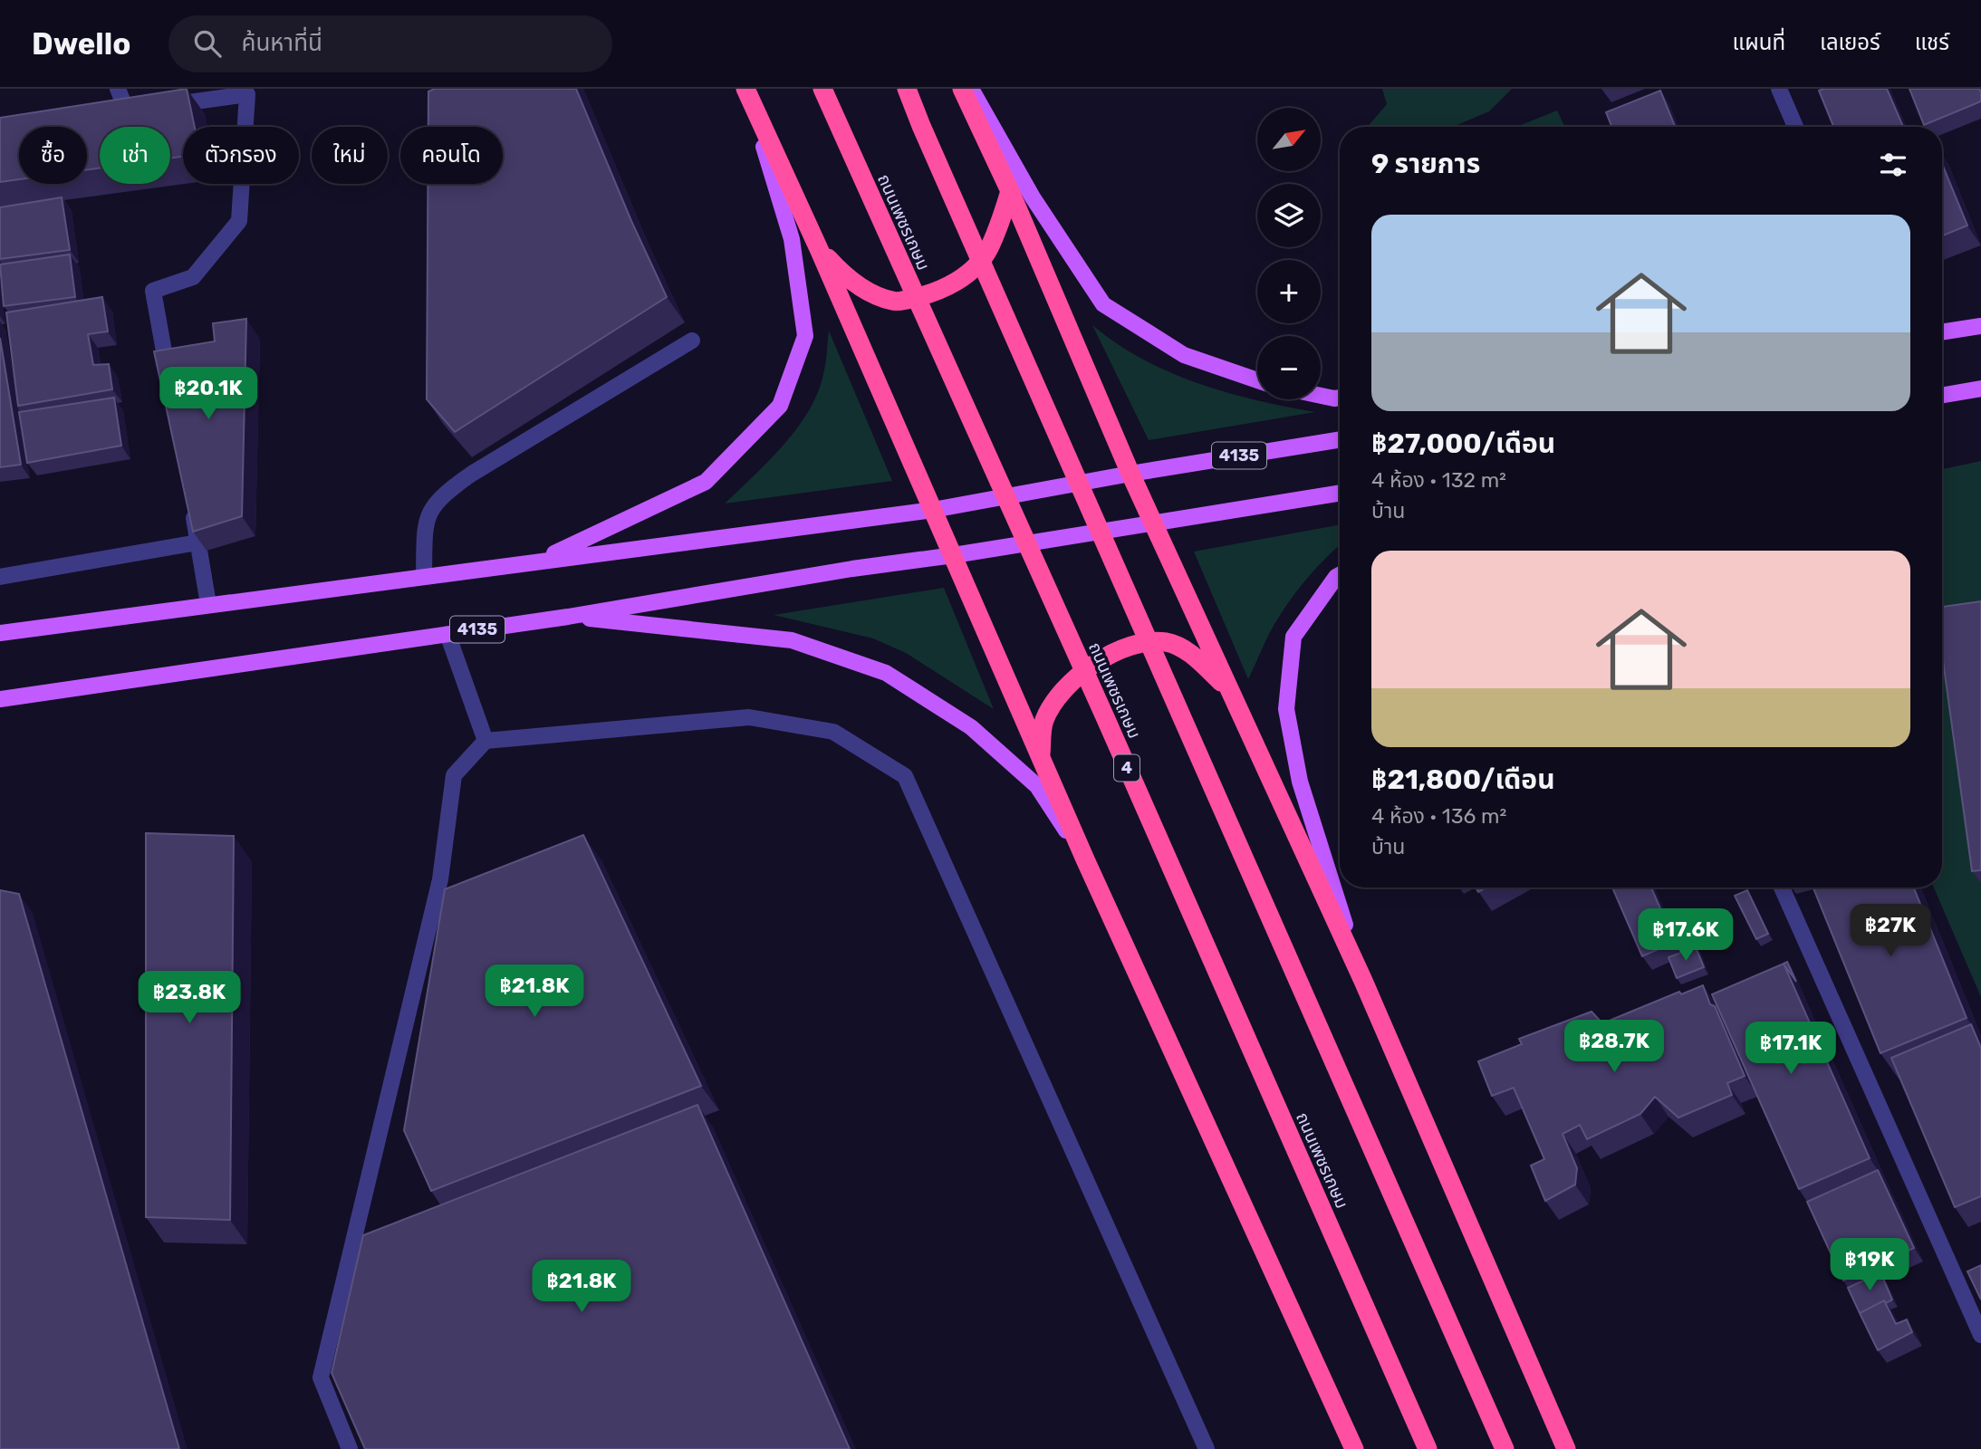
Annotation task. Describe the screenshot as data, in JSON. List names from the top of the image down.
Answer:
{
  "streets": {
    "highway": ["ถนนเพชรเกษม", "4"],
    "main road": ["4135"]
  },
  "north": "top right",
  "page": {
    "header": "Dwello",
    "search": "ค้นหาที่นี่",
    "nav": ["แผนที่", "เลเยอร์", "แชร์"],
    "map_buttons": ["+", "−"],
    "chip": [
      "ซื้อ",
      "เช่า",
      "ตัวกรอง",
      "ใหม่",
      "คอนโด"
    ],
    "heading": "9 รายการ",
    "list": [
      {
        "name": "฿27,000/เดือน",
        "note": "4 ห้อง · 132 m² · บ้าน"
      },
      {
        "name": "฿21,800/เดือน",
        "note": "4 ห้อง · 136 m² · บ้าน"
      }
    ],
    "price": [
      "฿20.1K",
      "฿27K",
      "฿17.6K",
      "฿21.8K",
      "฿23.8K",
      "฿28.7K",
      "฿17.1K",
      "฿19K",
      "฿21.8K"
    ]
  }
}
